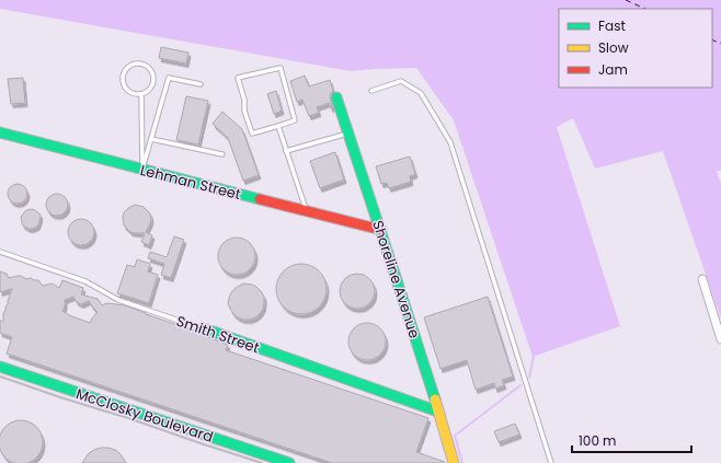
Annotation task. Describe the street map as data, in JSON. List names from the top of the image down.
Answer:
{
  "streets": {
    "street": [
      "Lehman Street",
      "Shoreline Avenue",
      "Smith Street",
      "McClosky Boulevard"
    ]
  },
  "crossings": [
    ["Lehman Street", "Shoreline Avenue"],
    ["Shoreline Avenue", "Smith Street"]
  ],
  "legend": ["Fast", "Slow", "Jam"],
  "scale_bar": "100 m"
}
